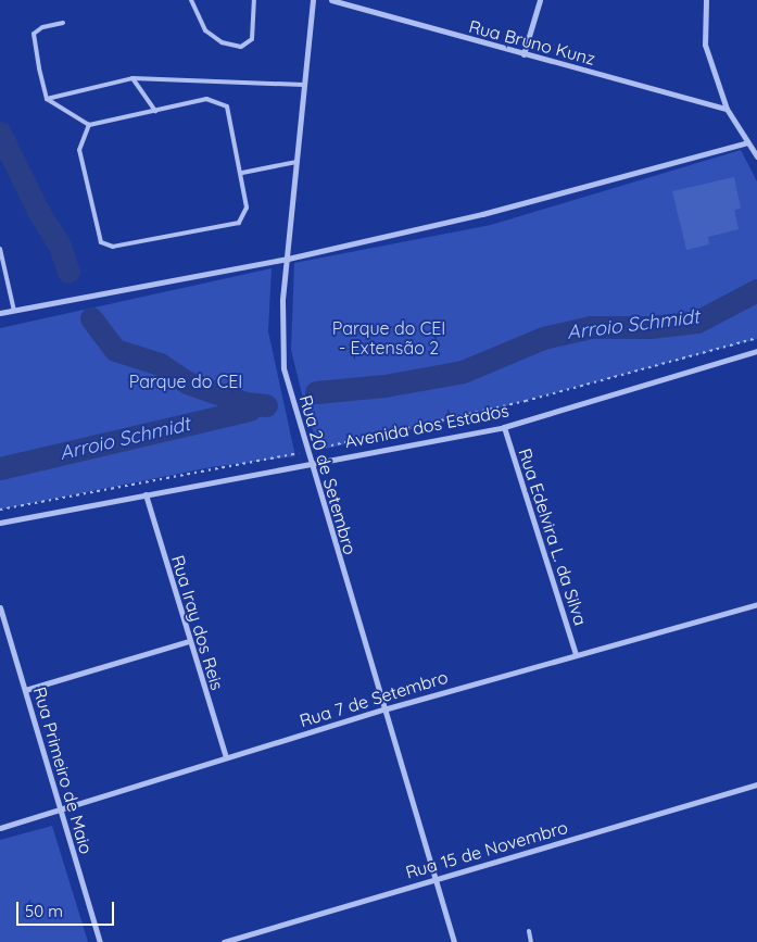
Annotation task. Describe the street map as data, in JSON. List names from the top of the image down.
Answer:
{
  "streets": {
    "street": [
      "Rua Bruno Kunz",
      "Avenida dos Estados",
      "Rua 20 de Setembro",
      "Rua Edelvira L. da Silva",
      "Rua Iray dos Reis",
      "Rua 7 de Setembro",
      "Rua Primeiro de Maio",
      "Rua 15 de Novembro"
    ]
  },
  "crossings": [
    ["Avenida dos Estados", "Rua 20 de Setembro"],
    ["Avenida dos Estados", "Rua Edelvira L. da Silva"],
    ["Avenida dos Estados", "Rua Iray dos Reis"],
    ["Rua 20 de Setembro", "Rua 7 de Setembro"],
    ["Rua 20 de Setembro", "Rua 15 de Novembro"],
    ["Rua Edelvira L. da Silva", "Rua 7 de Setembro"],
    ["Rua Iray dos Reis", "Rua 7 de Setembro"],
    ["Rua 7 de Setembro", "Rua Primeiro de Maio"]
  ],
  "water": ["Arroio Schmidt"],
  "parks": ["Parque do CEI - Extensão 2", "Parque do CEI"],
  "scale_bar": "50 m"
}
